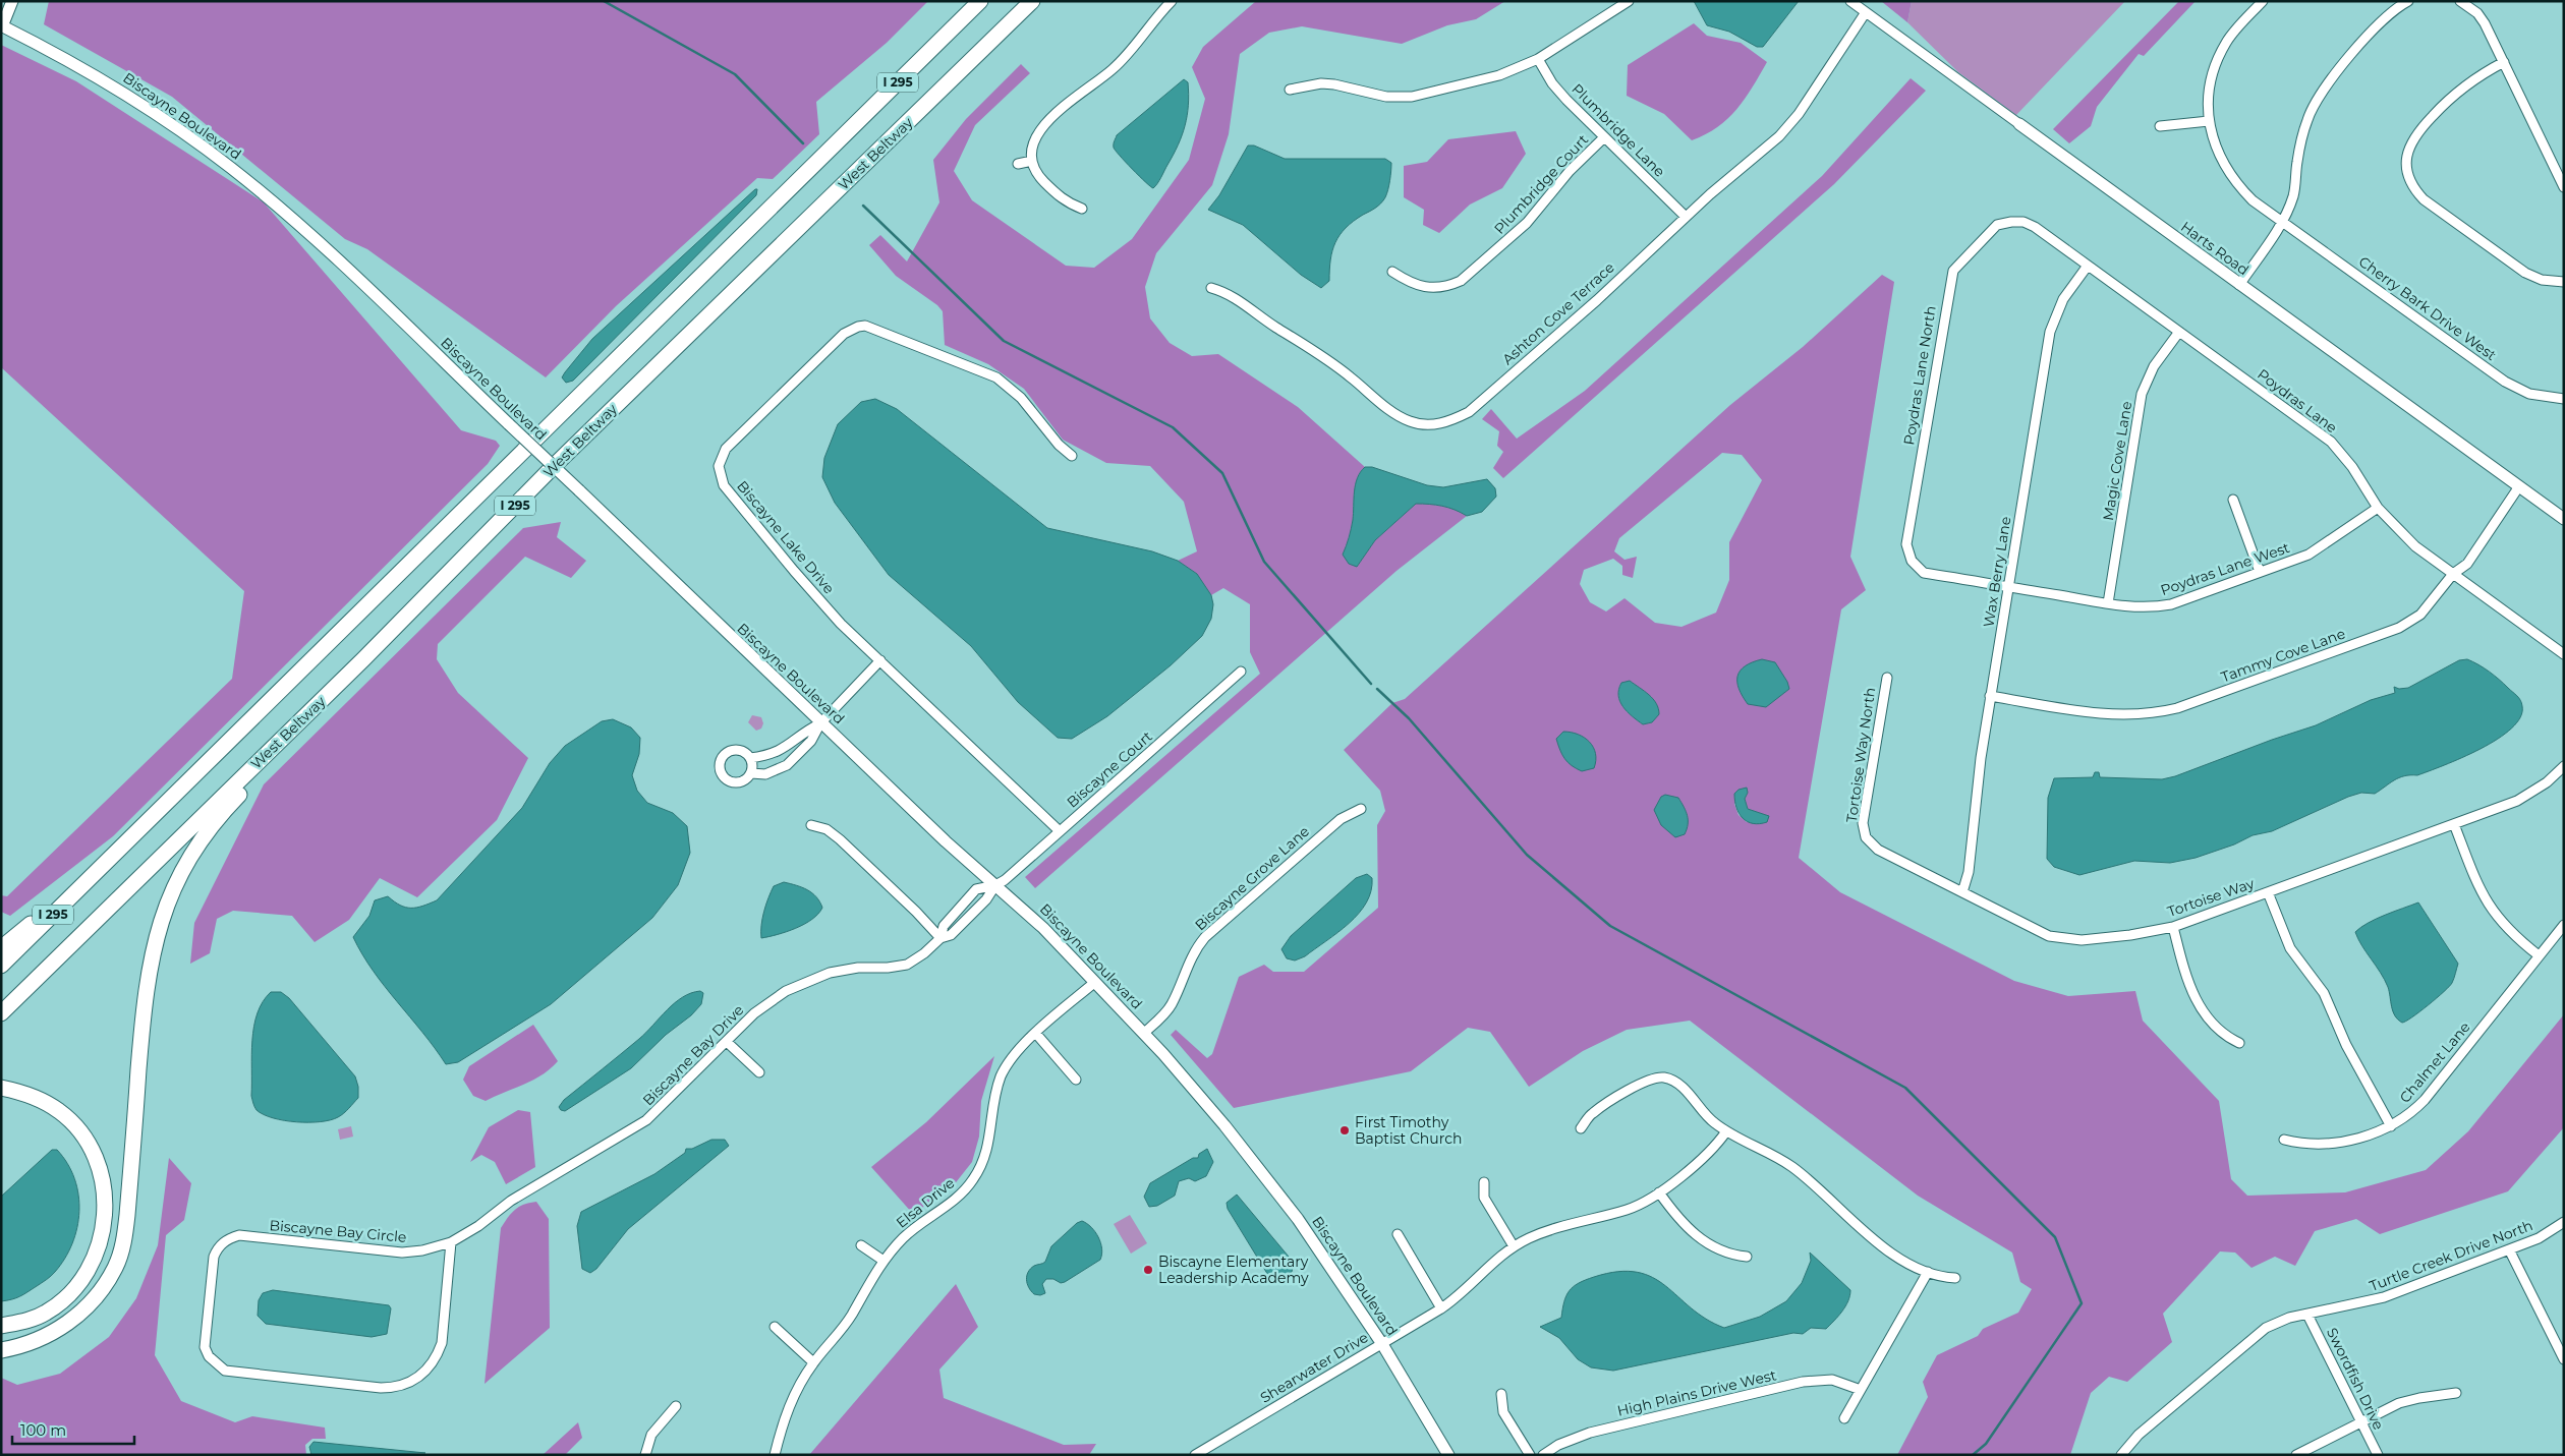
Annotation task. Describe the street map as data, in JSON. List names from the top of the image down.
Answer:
{
  "streets": {
    "highway": ["I 295", "West Beltway"],
    "street": [
      "Biscayne Boulevard",
      "Plumbridge Lane",
      "Plumbridge Court",
      "Harts Road",
      "Cherry Bark Drive West",
      "Ashton Cove Terrace",
      "Poydras Lane North",
      "Poydras Lane",
      "Magic Cove Lane",
      "Biscayne Lake Drive",
      "Poydras Lane West",
      "Wax Berry Lane",
      "Tammy Cove Lane",
      "Tortoise Way North",
      "Biscayne Court",
      "Biscayne Grove Lane",
      "Tortoise Way",
      "Biscayne Bay Drive",
      "Chalmet Lane",
      "Elsa Drive",
      "Biscayne Bay Circle",
      "Turtle Creek Drive North",
      "Shearwater Drive",
      "Swordfish Drive",
      "High Plains Drive West"
    ]
  },
  "crossings": [
    ["Biscayne Boulevard", "Biscayne Court"],
    ["Biscayne Boulevard", "Biscayne Grove Lane"],
    ["Biscayne Boulevard", "Biscayne Bay Drive"],
    ["Biscayne Boulevard", "Elsa Drive"],
    ["Biscayne Boulevard", "Shearwater Drive"],
    ["Plumbridge Lane", "Plumbridge Court"],
    ["Plumbridge Lane", "Ashton Cove Terrace"],
    ["Harts Road", "Ashton Cove Terrace"],
    ["Harts Road", "Tammy Cove Lane"],
    ["Poydras Lane North", "Poydras Lane"],
    ["Poydras Lane North", "Poydras Lane West"],
    ["Poydras Lane", "Magic Cove Lane"],
    ["Poydras Lane", "Poydras Lane West"],
    ["Poydras Lane", "Wax Berry Lane"],
    ["Poydras Lane", "Tammy Cove Lane"],
    ["Magic Cove Lane", "Poydras Lane West"],
    ["Biscayne Lake Drive", "Biscayne Court"],
    ["Poydras Lane West", "Wax Berry Lane"],
    ["Wax Berry Lane", "Tammy Cove Lane"],
    ["Wax Berry Lane", "Tortoise Way"],
    ["Tortoise Way North", "Tortoise Way"],
    ["Biscayne Court", "Biscayne Bay Drive"],
    ["Biscayne Bay Drive", "Biscayne Bay Circle"],
    ["Turtle Creek Drive North", "Swordfish Drive"]
  ],
  "places": ["First Timothy Baptist Church", "Biscayne Elementary Leadership Academy"],
  "scale_bar": "100 m"
}
